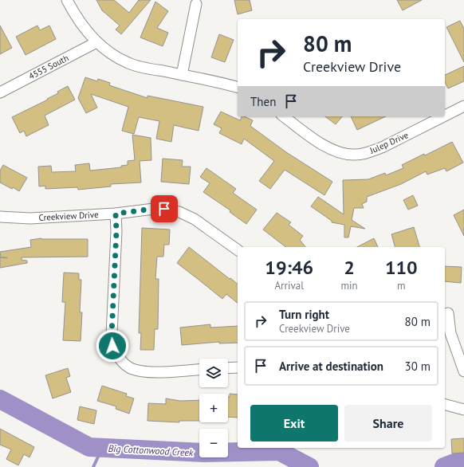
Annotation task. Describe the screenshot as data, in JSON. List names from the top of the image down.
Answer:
{
  "streets": {
    "street": ["4555 South", "Julep Drive", "Creekview Drive"]
  },
  "water": ["Big Cottonwood Creek"],
  "page": {
    "turn": ["80 m", "Creekview Drive"],
    "then": "Then",
    "eta": [
      "19:46",
      "Arrival",
      "2",
      "min",
      "110",
      "m"
    ],
    "list": [
      {
        "name": "Turn right",
        "note": "Creekview Drive",
        "value": "80 m"
      },
      {
        "name": "Arrive at destination",
        "value": "30 m"
      }
    ],
    "map_buttons": ["+", "−"],
    "buttons": ["Exit", "Share"]
  }
}
